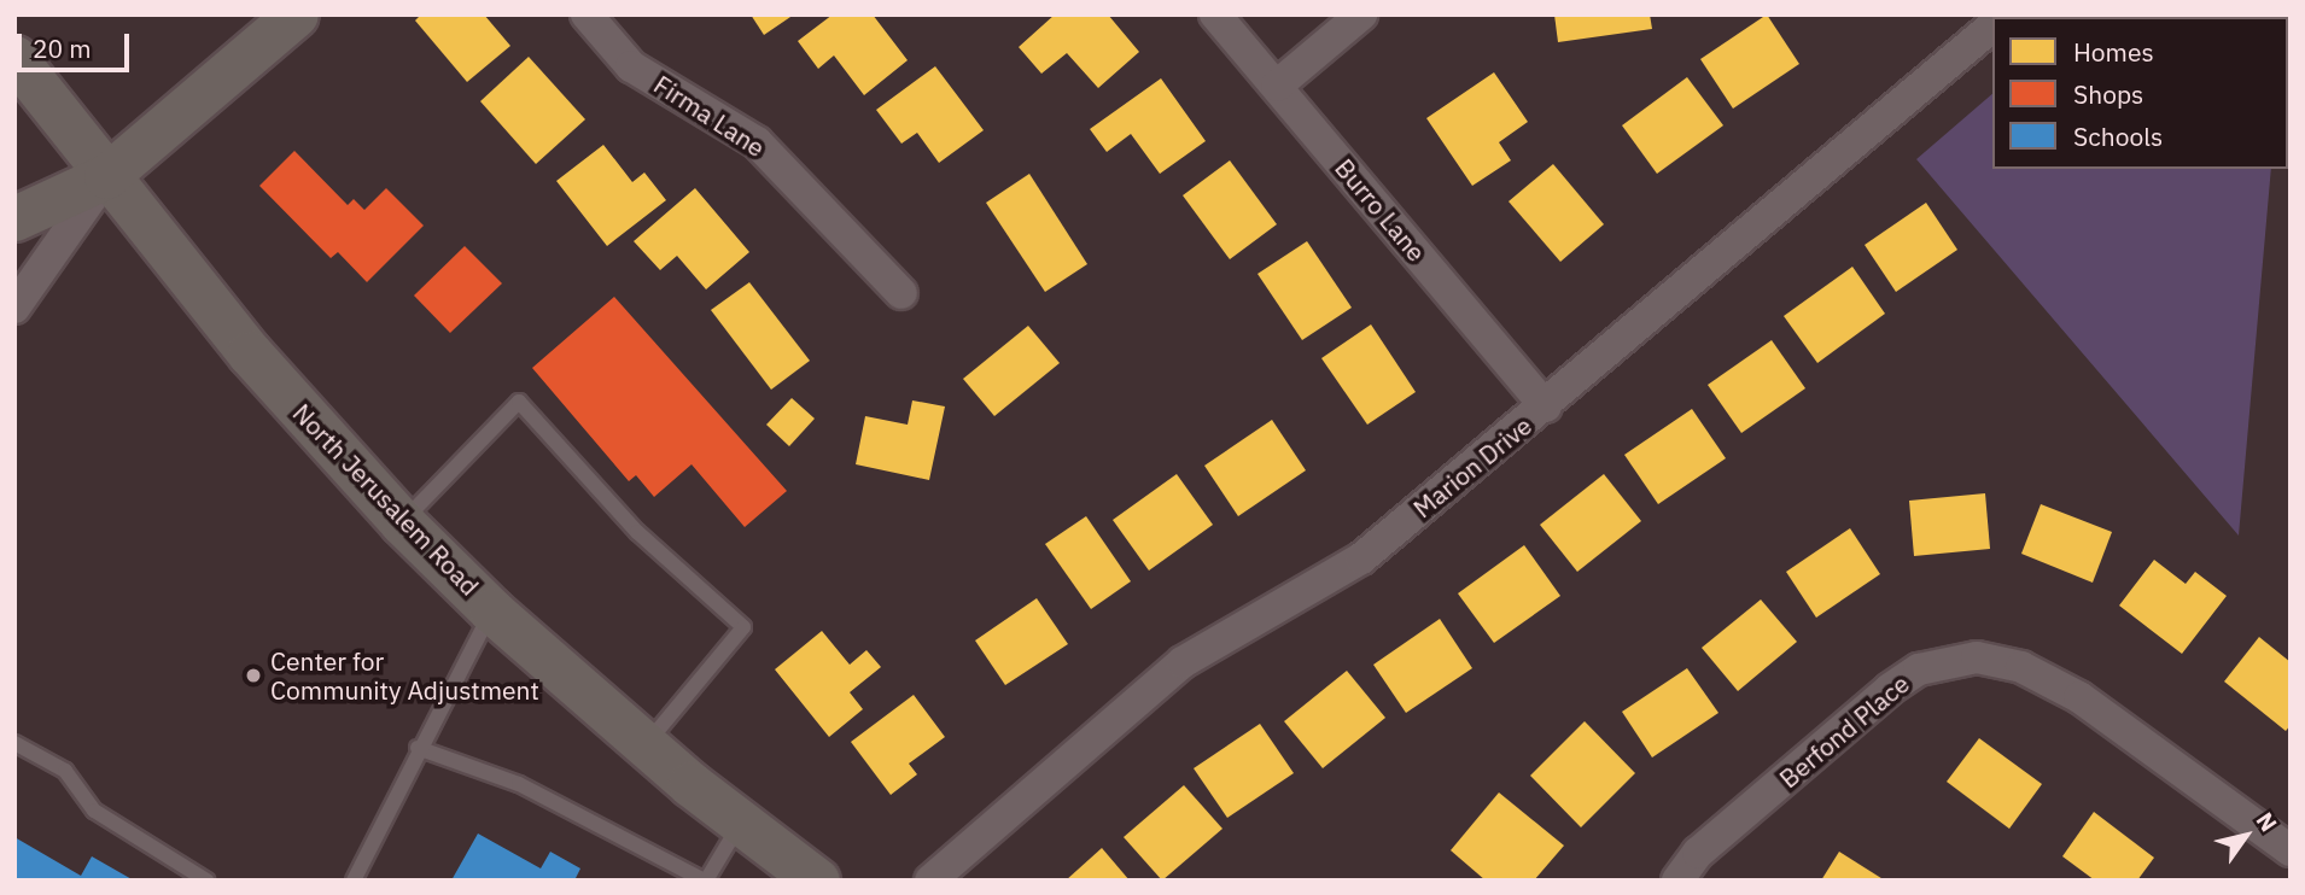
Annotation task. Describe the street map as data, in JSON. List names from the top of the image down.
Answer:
{
  "streets": {
    "main road": ["North Jerusalem Road"],
    "street": [
      "Firma Lane",
      "Burro Lane",
      "Marion Drive",
      "Berfond Place"
    ]
  },
  "crossings": [
    ["Burro Lane", "Marion Drive"]
  ],
  "places": ["Center for Community Adjustment"],
  "legend": ["Homes", "Shops", "Schools"],
  "scale_bar": "20 m",
  "north": "top right"
}
